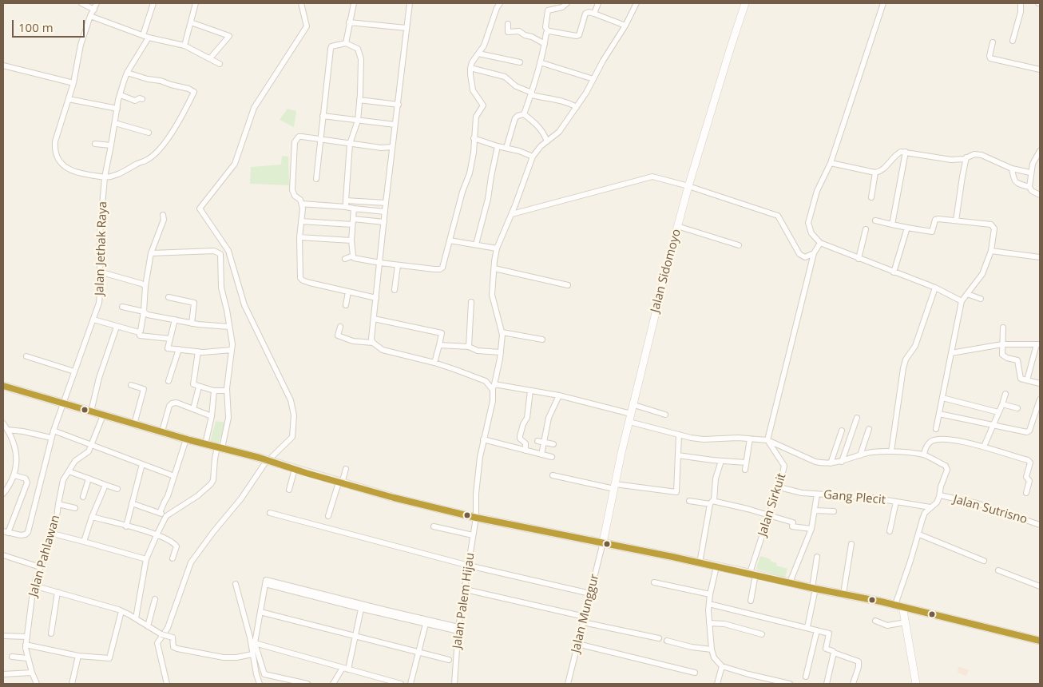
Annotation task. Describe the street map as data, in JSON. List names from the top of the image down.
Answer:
{
  "streets": {
    "main road": ["Jalan Sidomoyo"],
    "street": [
      "Jalan Jethak Raya",
      "Gang Plecit",
      "Jalan Sirkuit",
      "Jalan Sutrisno",
      "Jalan Pahlawan",
      "Jalan Palem Hijau",
      "Jalan Munggur"
    ]
  },
  "crossings": [
    ["Jalan Sidomoyo", "Jalan Munggur"],
    ["Gang Plecit", "Jalan Sirkuit"]
  ],
  "scale_bar": "100 m"
}
